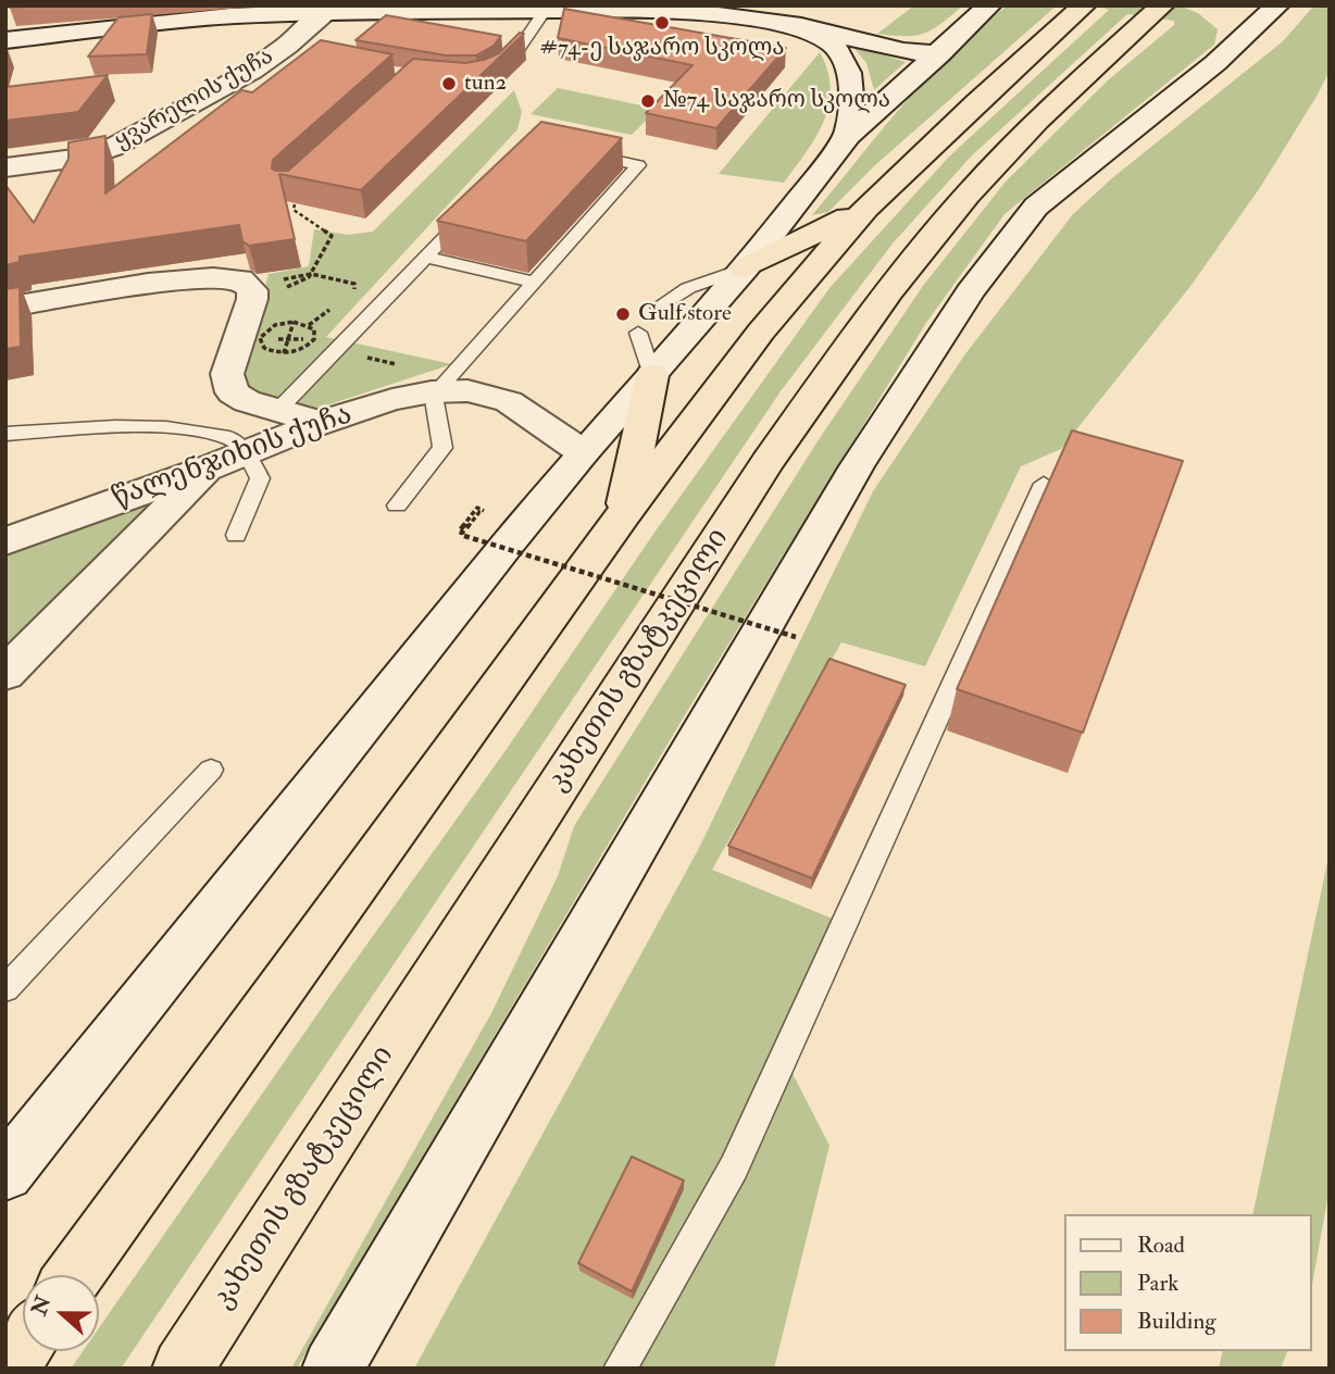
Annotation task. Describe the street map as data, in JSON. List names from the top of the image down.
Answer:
{
  "streets": {
    "highway": ["კახეთის გზატკეცილი"],
    "street": ["ყვარელის ქუჩა", "წალენჯიხის ქუჩა"]
  },
  "places": [
    "#74-ე საჯარო სკოლა",
    "tun2",
    "№74 საჯარო სკოლა",
    "Gulf store"
  ],
  "legend": ["Road", "Park", "Building"],
  "north": "left"
}
